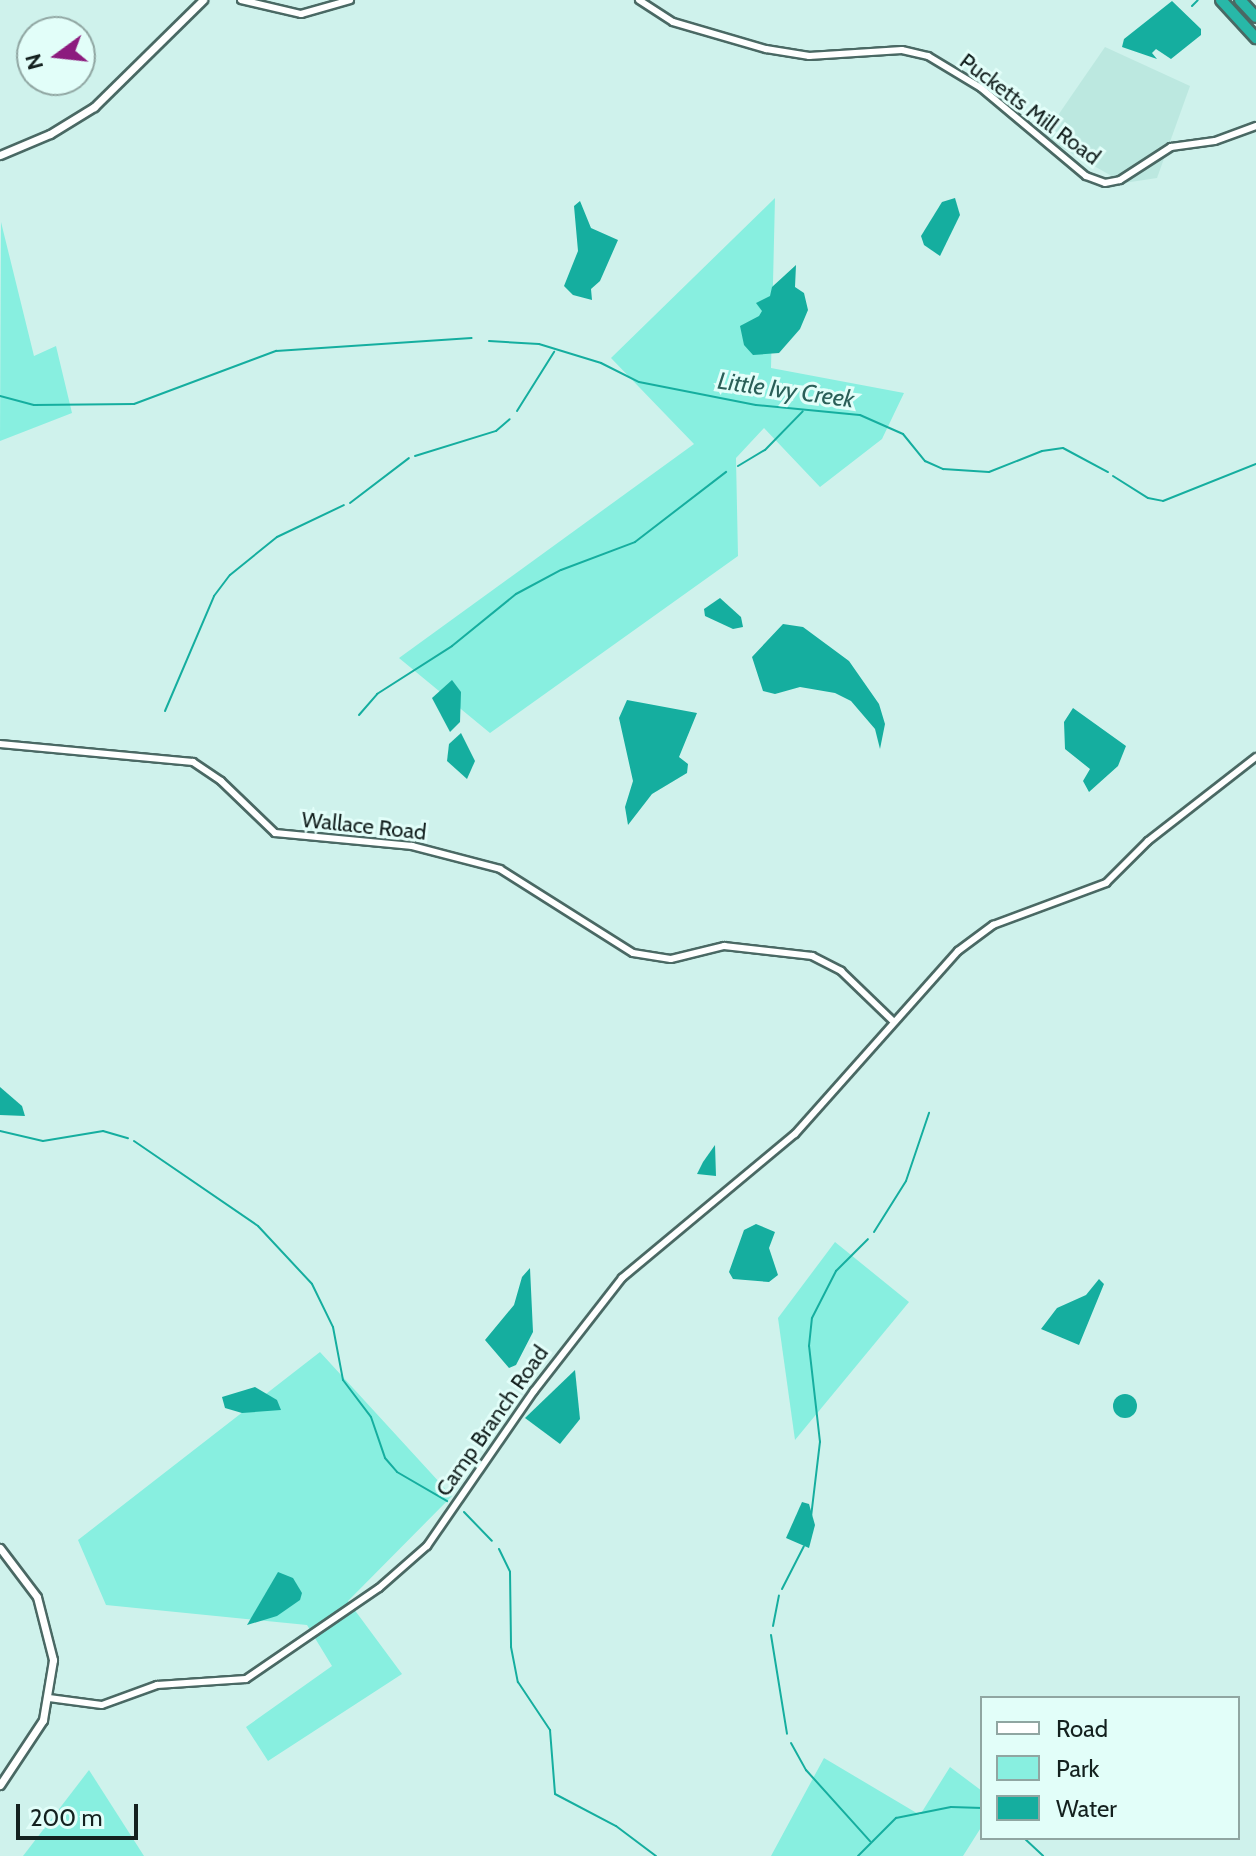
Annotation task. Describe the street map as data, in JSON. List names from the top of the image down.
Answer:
{
  "streets": {
    "street": ["Pucketts Mill Road", "Wallace Road", "Camp Branch Road"]
  },
  "crossings": [
    ["Wallace Road", "Camp Branch Road"]
  ],
  "water": ["Little Ivy Creek"],
  "legend": ["Road", "Park", "Water"],
  "scale_bar": "200 m",
  "north": "left"
}
